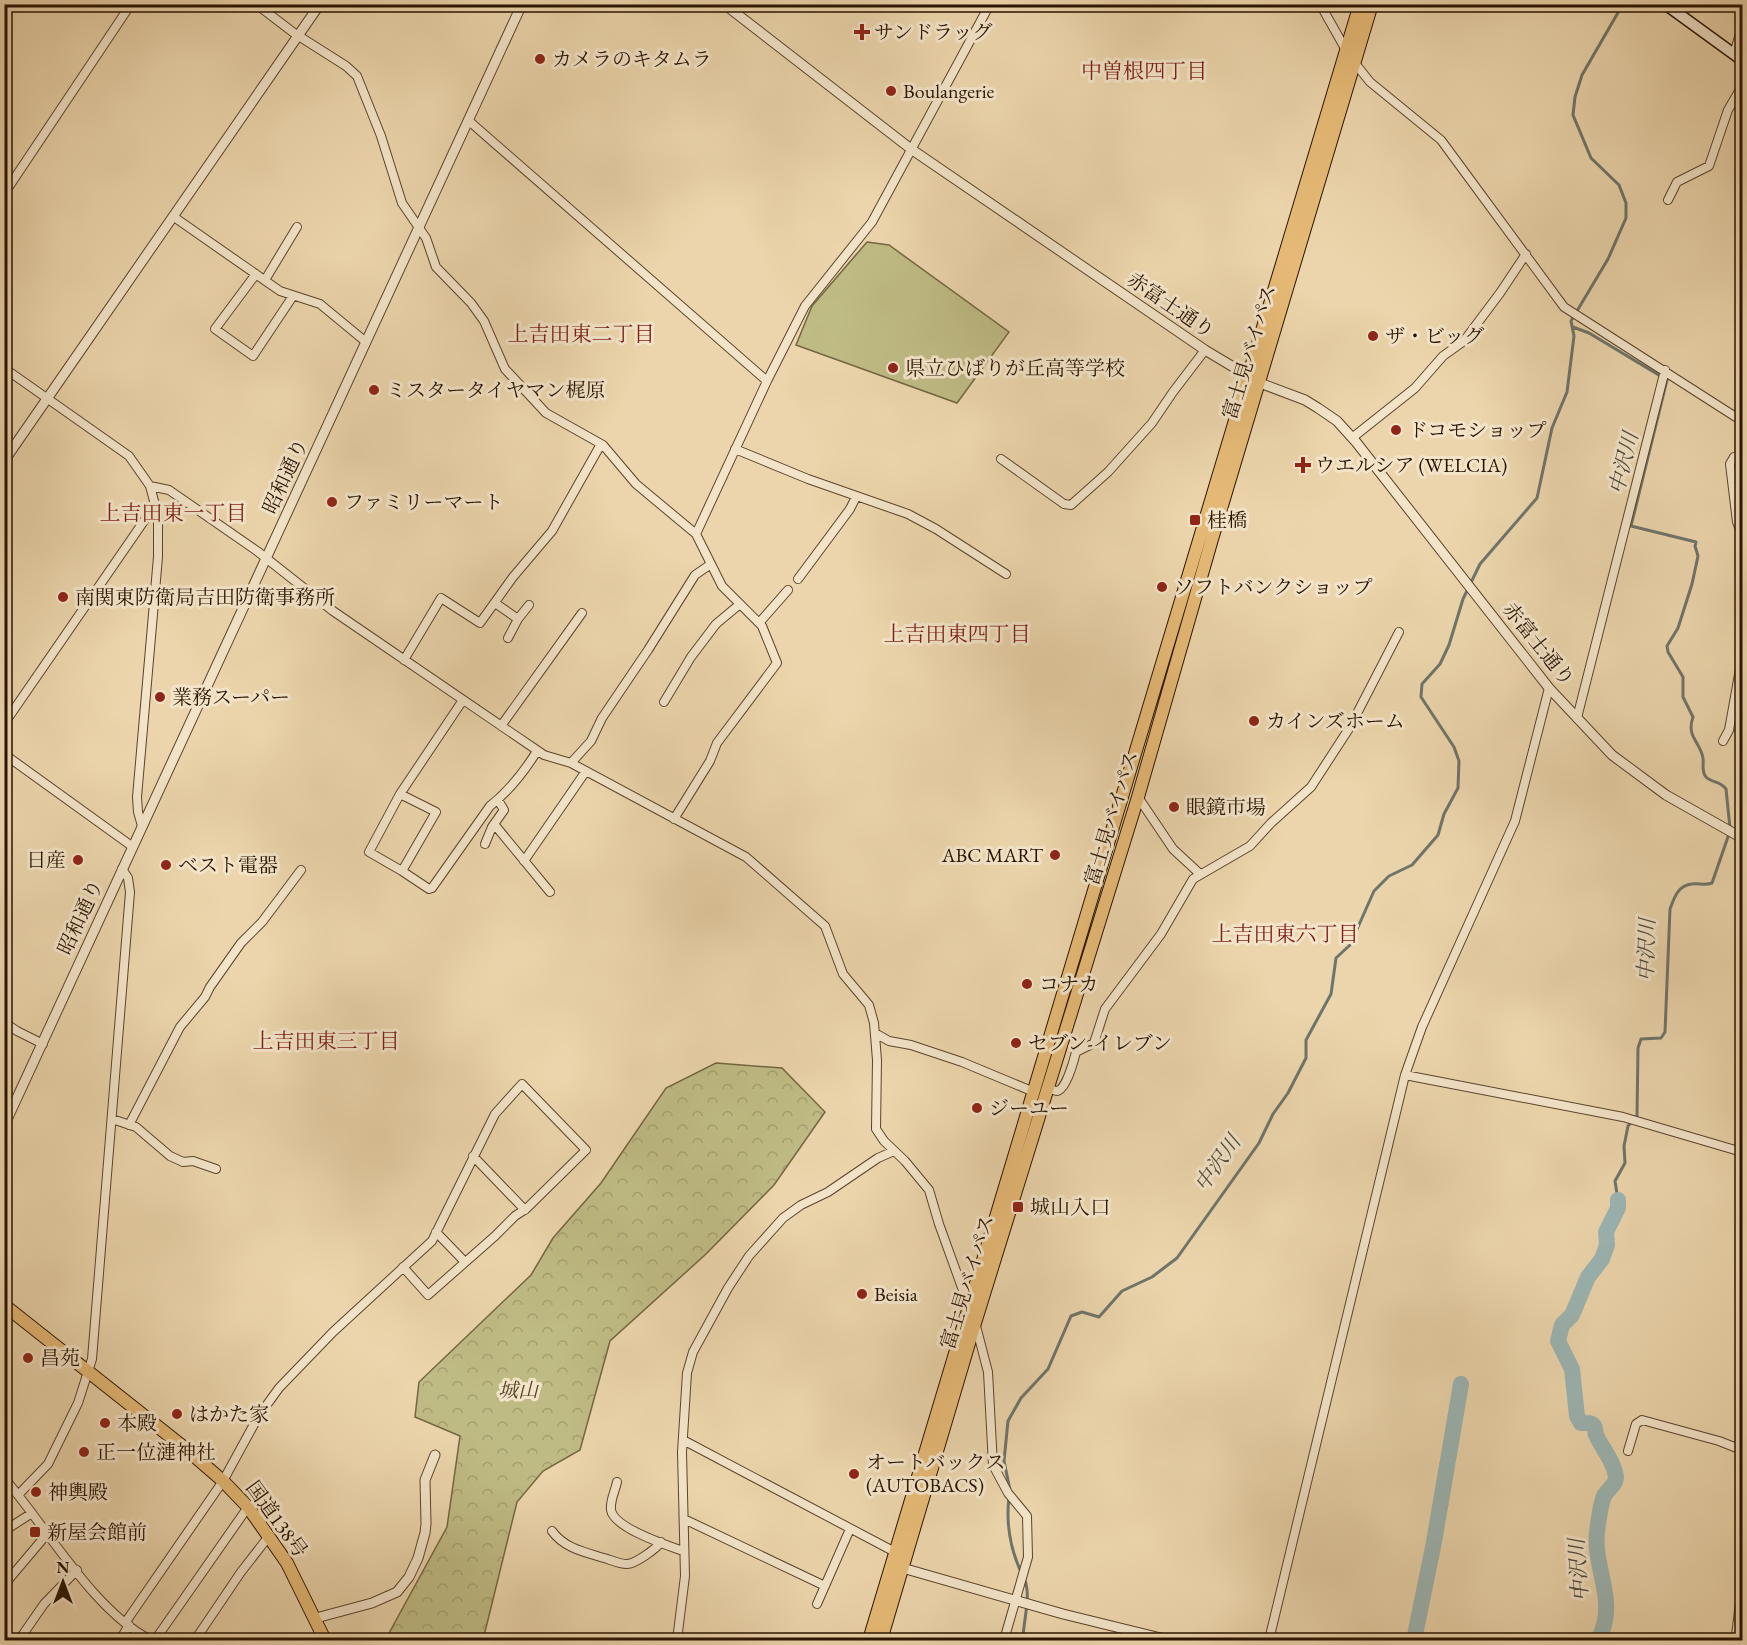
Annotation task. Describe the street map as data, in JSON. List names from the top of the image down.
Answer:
{
  "streets": {
    "highway": ["富士見バイパス", "国道138号"],
    "street": ["赤富士通り", "昭和通り"]
  },
  "crossings": [
    ["赤富士通り", "富士見バイパス"]
  ],
  "districts": [
    "中曽根四丁目",
    "上吉田東二丁目",
    "上吉田東一丁目",
    "上吉田東四丁目",
    "上吉田東六丁目",
    "上吉田東三丁目"
  ],
  "water": ["中沢川"],
  "parks": ["城山"],
  "places": {
    "health": ["サンドラッグ", "ウエルシア (WELCIA)"],
    "other": [
      "カメラのキタムラ",
      "Boulangerie",
      "ザ・ビッグ",
      "県立ひばりが丘高等学校",
      "ミスタータイヤマン梶原",
      "ドコモショップ",
      "ファミリーマート",
      "ソフトバンクショップ",
      "南関東防衛局吉田防衛事務所",
      "業務スーパー",
      "カインズホーム",
      "眼鏡市場",
      "ABC MART",
      "日産",
      "ベスト電器",
      "コナカ",
      "セブン-イレブン",
      "ジーユー",
      "Beisia",
      "昌苑",
      "はかた家",
      "本殿",
      "正一位漣神社",
      "オートバックス (AUTOBACS)",
      "神輿殿"
    ],
    "transit": ["桂橋", "城山入口", "新屋会館前"]
  },
  "north": "top"
}
